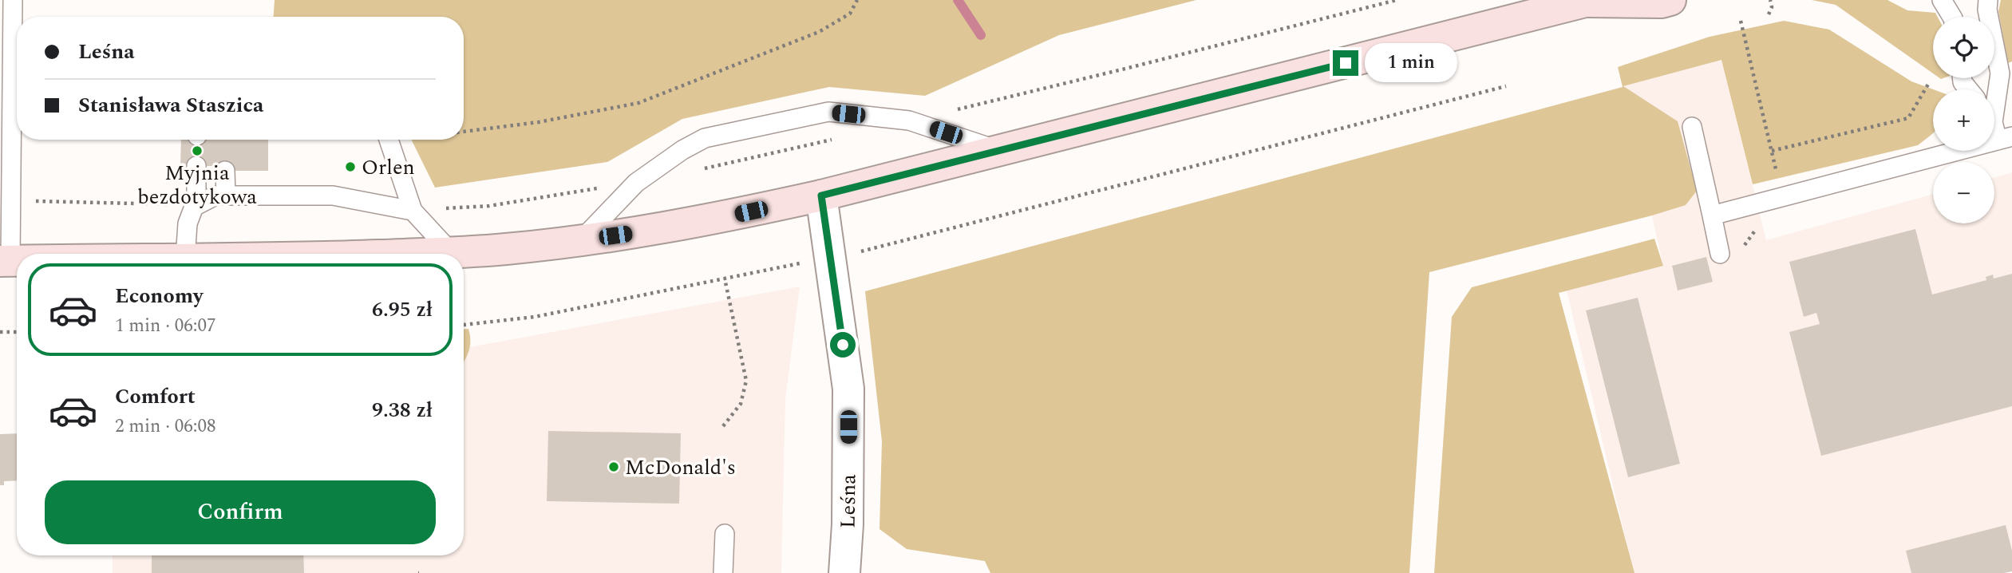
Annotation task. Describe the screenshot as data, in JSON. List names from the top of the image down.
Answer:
{
  "streets": {
    "street": ["Leśna"]
  },
  "places": ["Myjnia bezdotykowa", "Orlen", "McDonald's"],
  "page": {
    "map_buttons": ["+", "−"],
    "banner": ["Leśna", "Stanisława Staszica"],
    "bubble": "1 min",
    "list": [
      {
        "name": "Economy",
        "note": "1 min · 06:07",
        "value": "6.95 zł"
      },
      {
        "name": "Comfort",
        "note": "2 min · 06:08",
        "value": "9.38 zł"
      }
    ],
    "buttons": "Confirm"
  }
}
